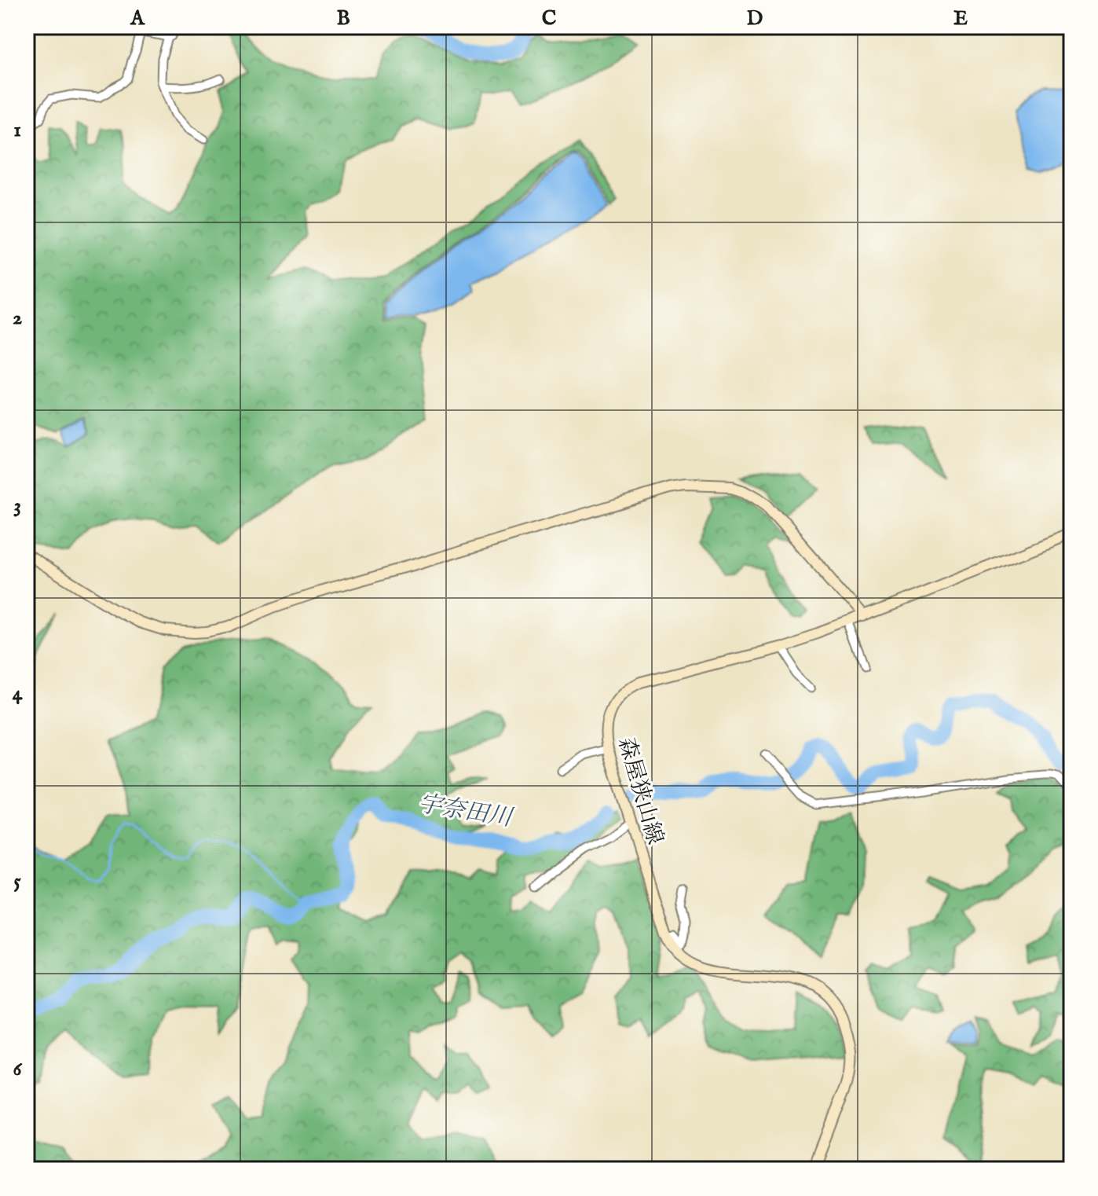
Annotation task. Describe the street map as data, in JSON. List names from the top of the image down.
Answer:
{
  "streets": {
    "main road": ["森屋狭山線"]
  },
  "water": ["宇奈田川"],
  "grid": {
    "columns": [
      "A",
      "B",
      "C",
      "D",
      "E"
    ],
    "rows": [
      "1",
      "2",
      "3",
      "4",
      "5",
      "6"
    ]
  }
}
